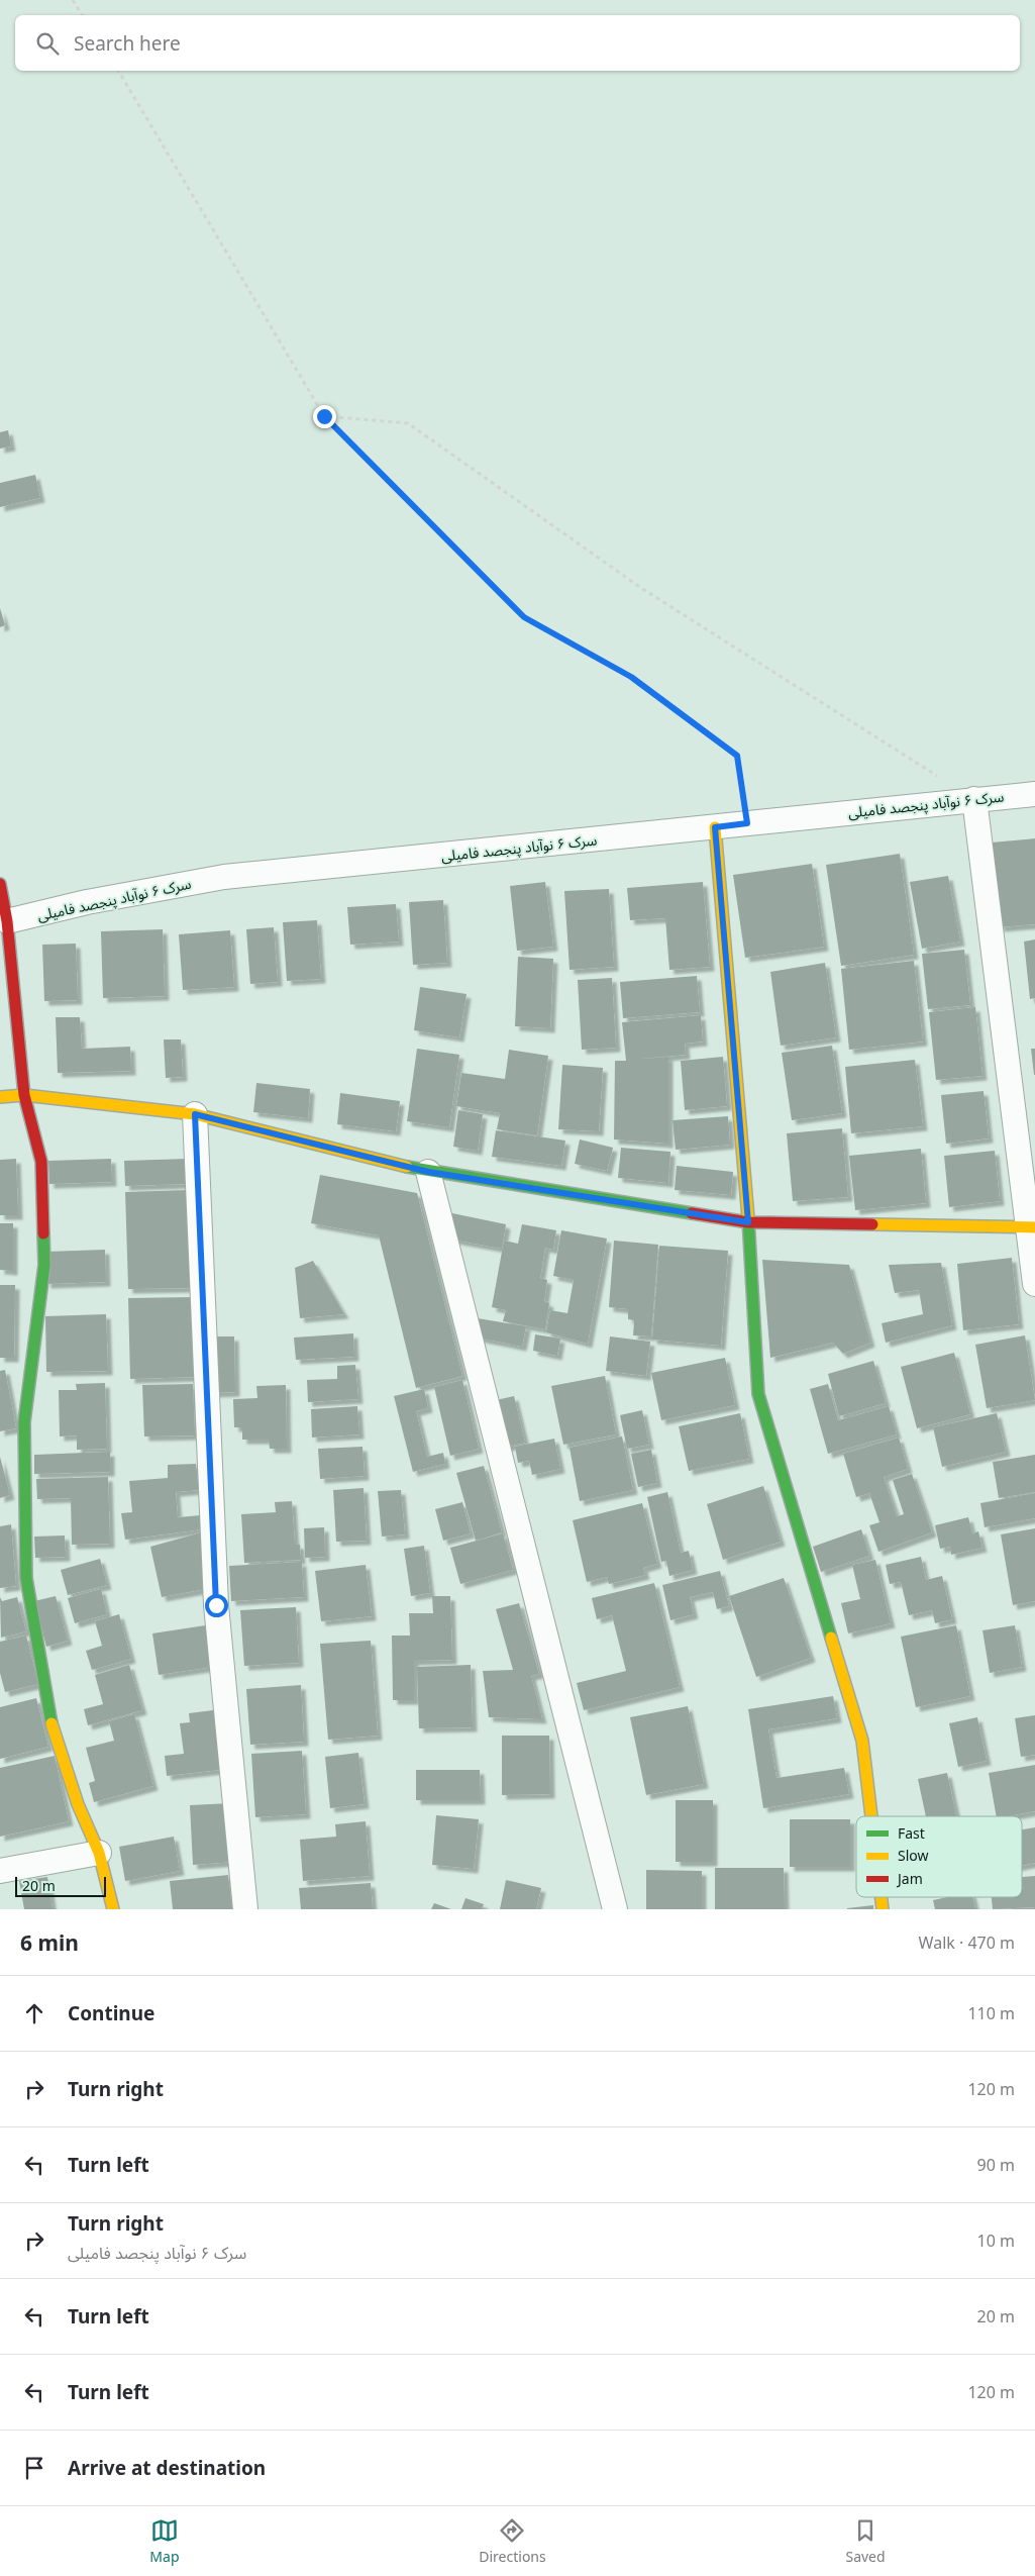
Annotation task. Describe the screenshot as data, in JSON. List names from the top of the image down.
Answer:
{
  "streets": {
    "street": ["سرک ۶ نوآباد پنجصد فامیلی"]
  },
  "legend": ["Fast", "Slow", "Jam"],
  "scale_bar": "20 m",
  "page": {
    "search": "Search here",
    "scale": "20 m",
    "heading": ["6 min", "Walk · 470 m"],
    "list": [
      ["Continue", "110 m"],
      ["Turn right", "120 m"],
      ["Turn left", "90 m"],
      ["Turn right", "سرک ۶ نوآباد پنجصد فامیلی", "10 m"],
      ["Turn left", "20 m"],
      ["Turn left", "120 m"],
      "Arrive at destination"
    ],
    "nav": ["Map", "Directions", "Saved"]
  }
}
